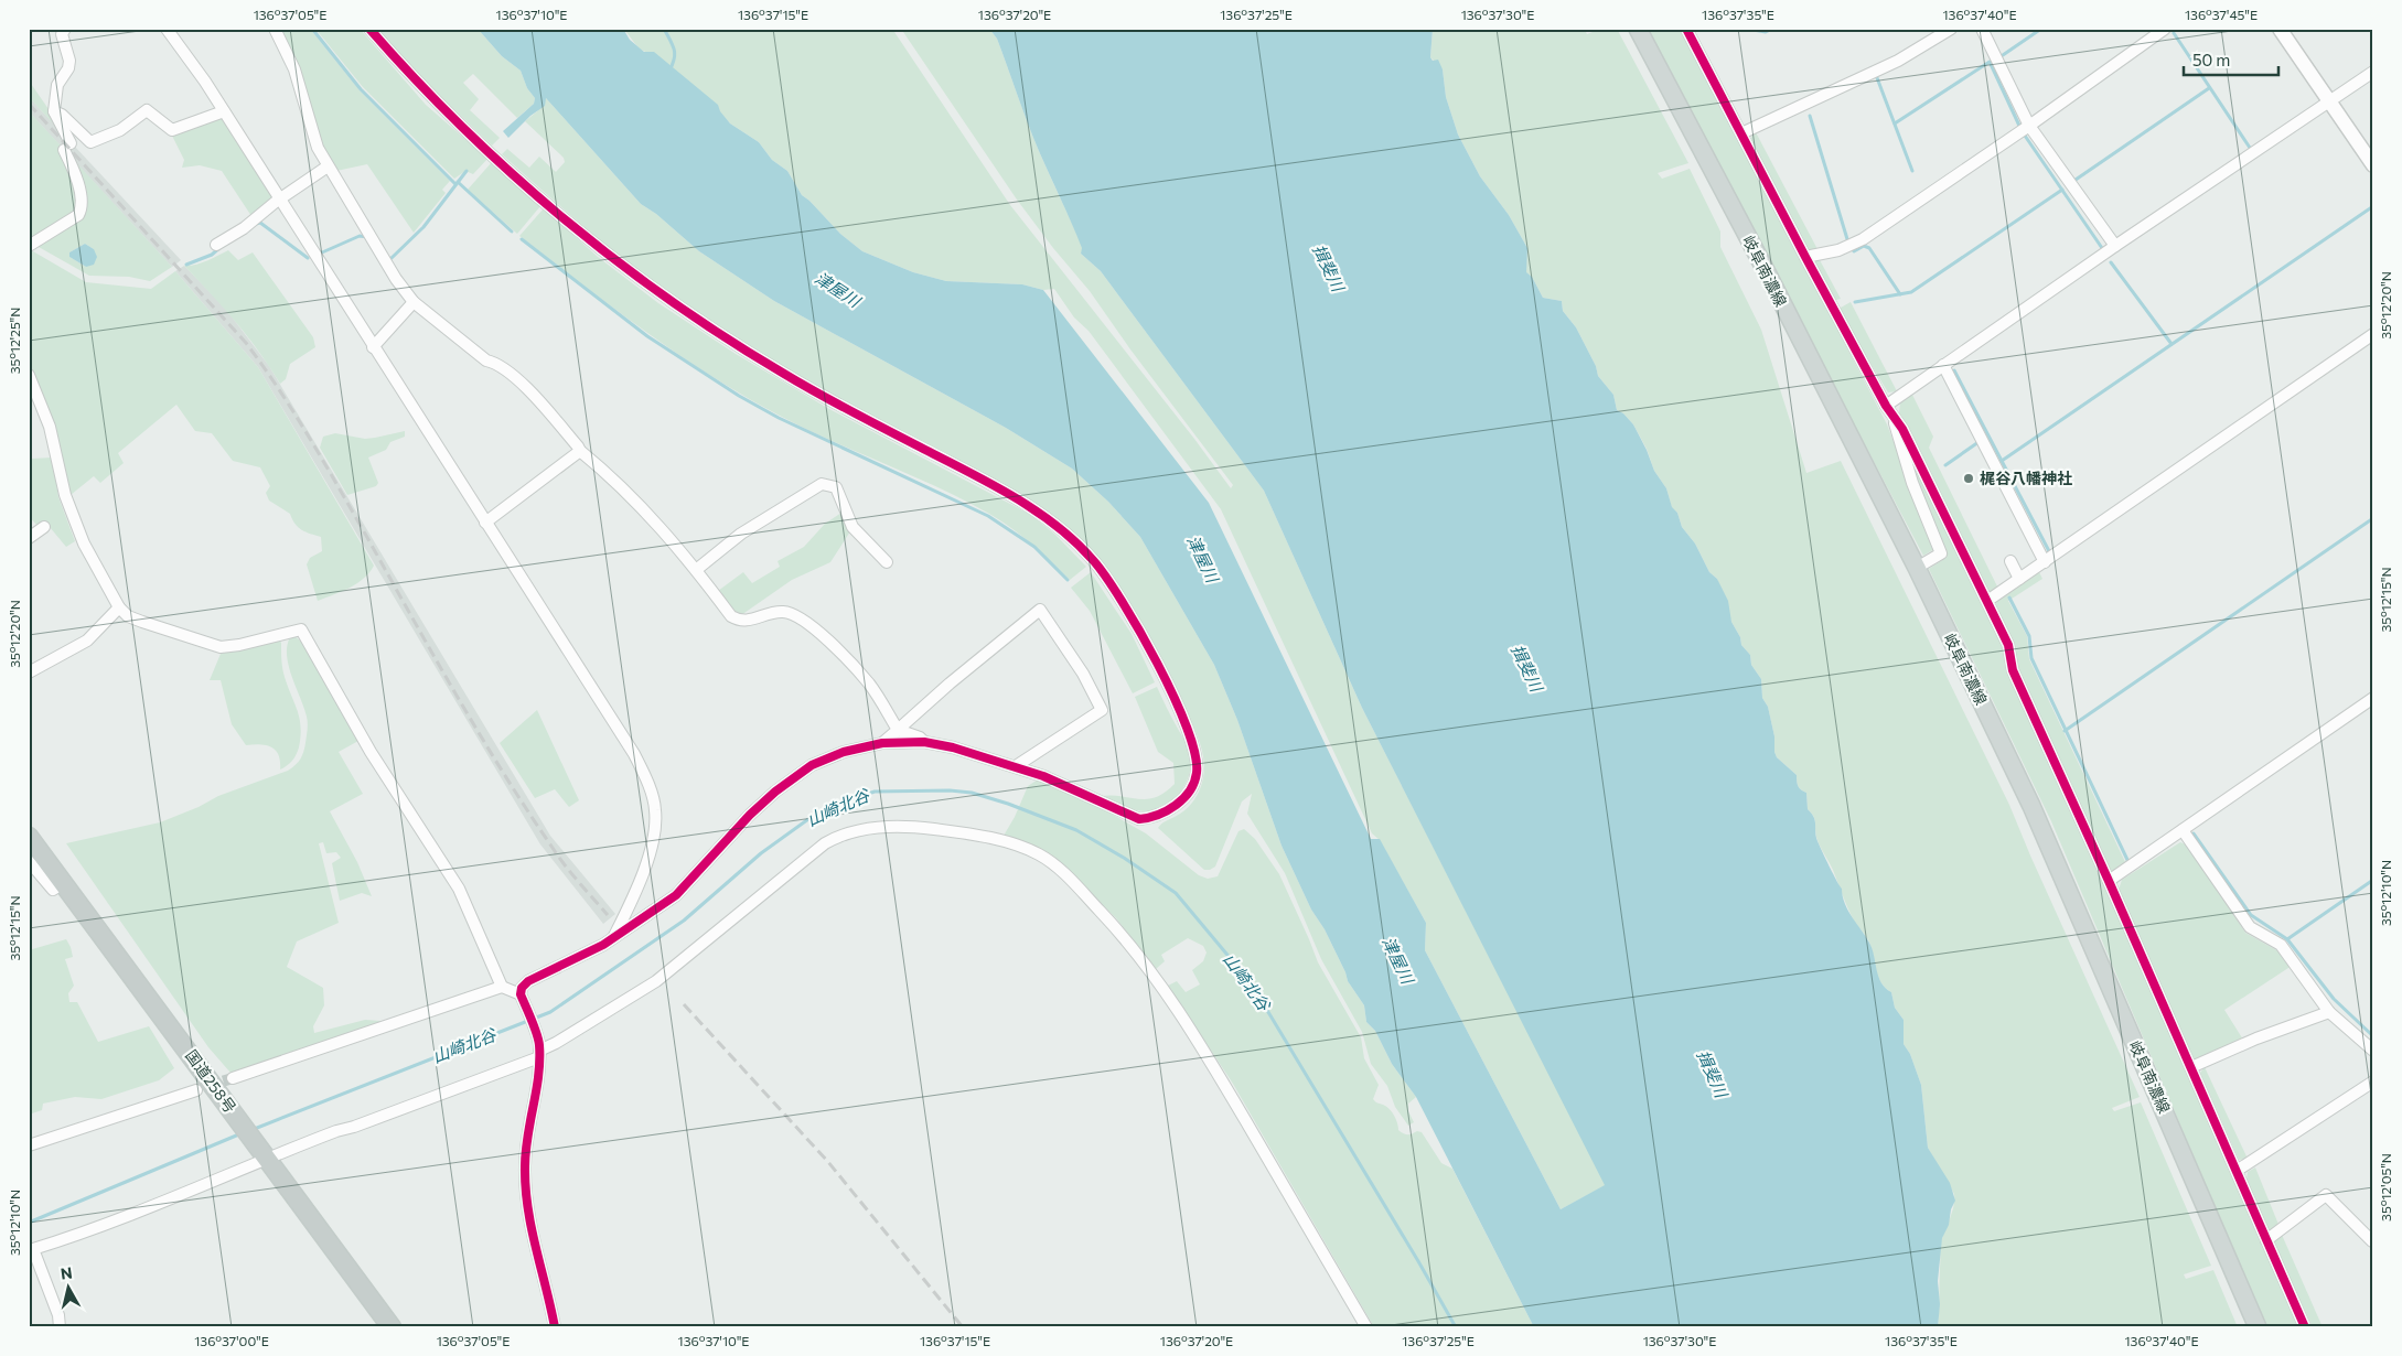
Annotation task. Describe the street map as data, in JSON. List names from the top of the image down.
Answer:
{
  "streets": {
    "highway": ["国道258号"],
    "main road": ["岐阜南濃線"]
  },
  "water": ["揖斐川", "津屋川", "山崎北谷"],
  "places": ["梶谷八幡神社"],
  "scale_bar": "50 m",
  "north": "top",
  "coordinates": [
    "136°37'05\"E",
    "136°37'10\"E",
    "136°37'15\"E",
    "136°37'20\"E",
    "136°37'25\"E",
    "136°37'30\"E",
    "136°37'35\"E",
    "136°37'40\"E",
    "136°37'45\"E",
    "35°12'20\"N",
    "35°12'25\"N",
    "35°12'15\"N",
    "35°12'10\"N",
    "35°12'05\"N",
    "136°37'00\"E"
  ]
}
